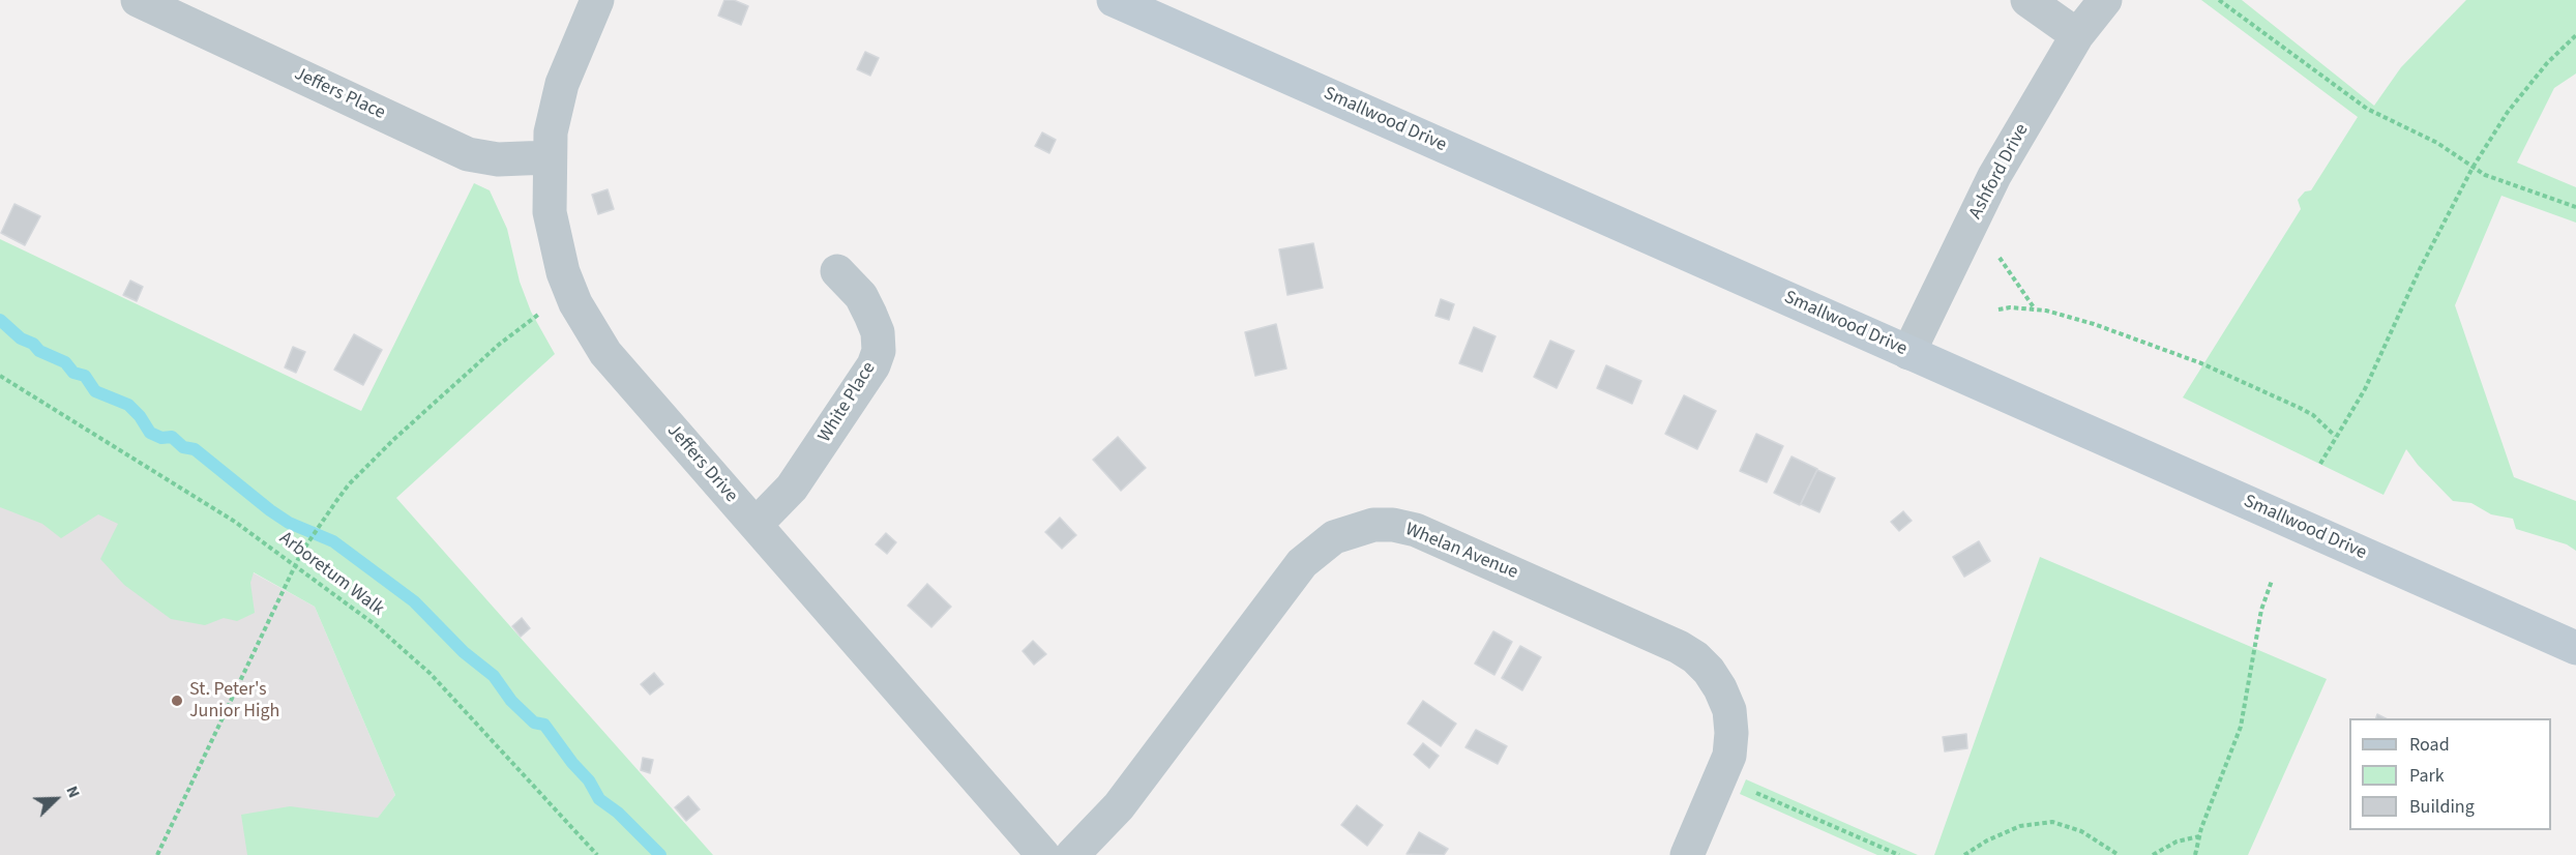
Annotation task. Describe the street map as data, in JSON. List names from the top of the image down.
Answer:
{
  "streets": {
    "street": [
      "Jeffers Place",
      "Smallwood Drive",
      "Ashford Drive",
      "White Place",
      "Jeffers Drive",
      "Whelan Avenue"
    ],
    "path": ["Arboretum Walk"]
  },
  "crossings": [
    ["Jeffers Place", "Jeffers Drive"],
    ["Smallwood Drive", "Ashford Drive"],
    ["White Place", "Jeffers Drive"]
  ],
  "places": ["St. Peter's Junior High"],
  "legend": ["Road", "Park", "Building"],
  "north": "top right"
}
